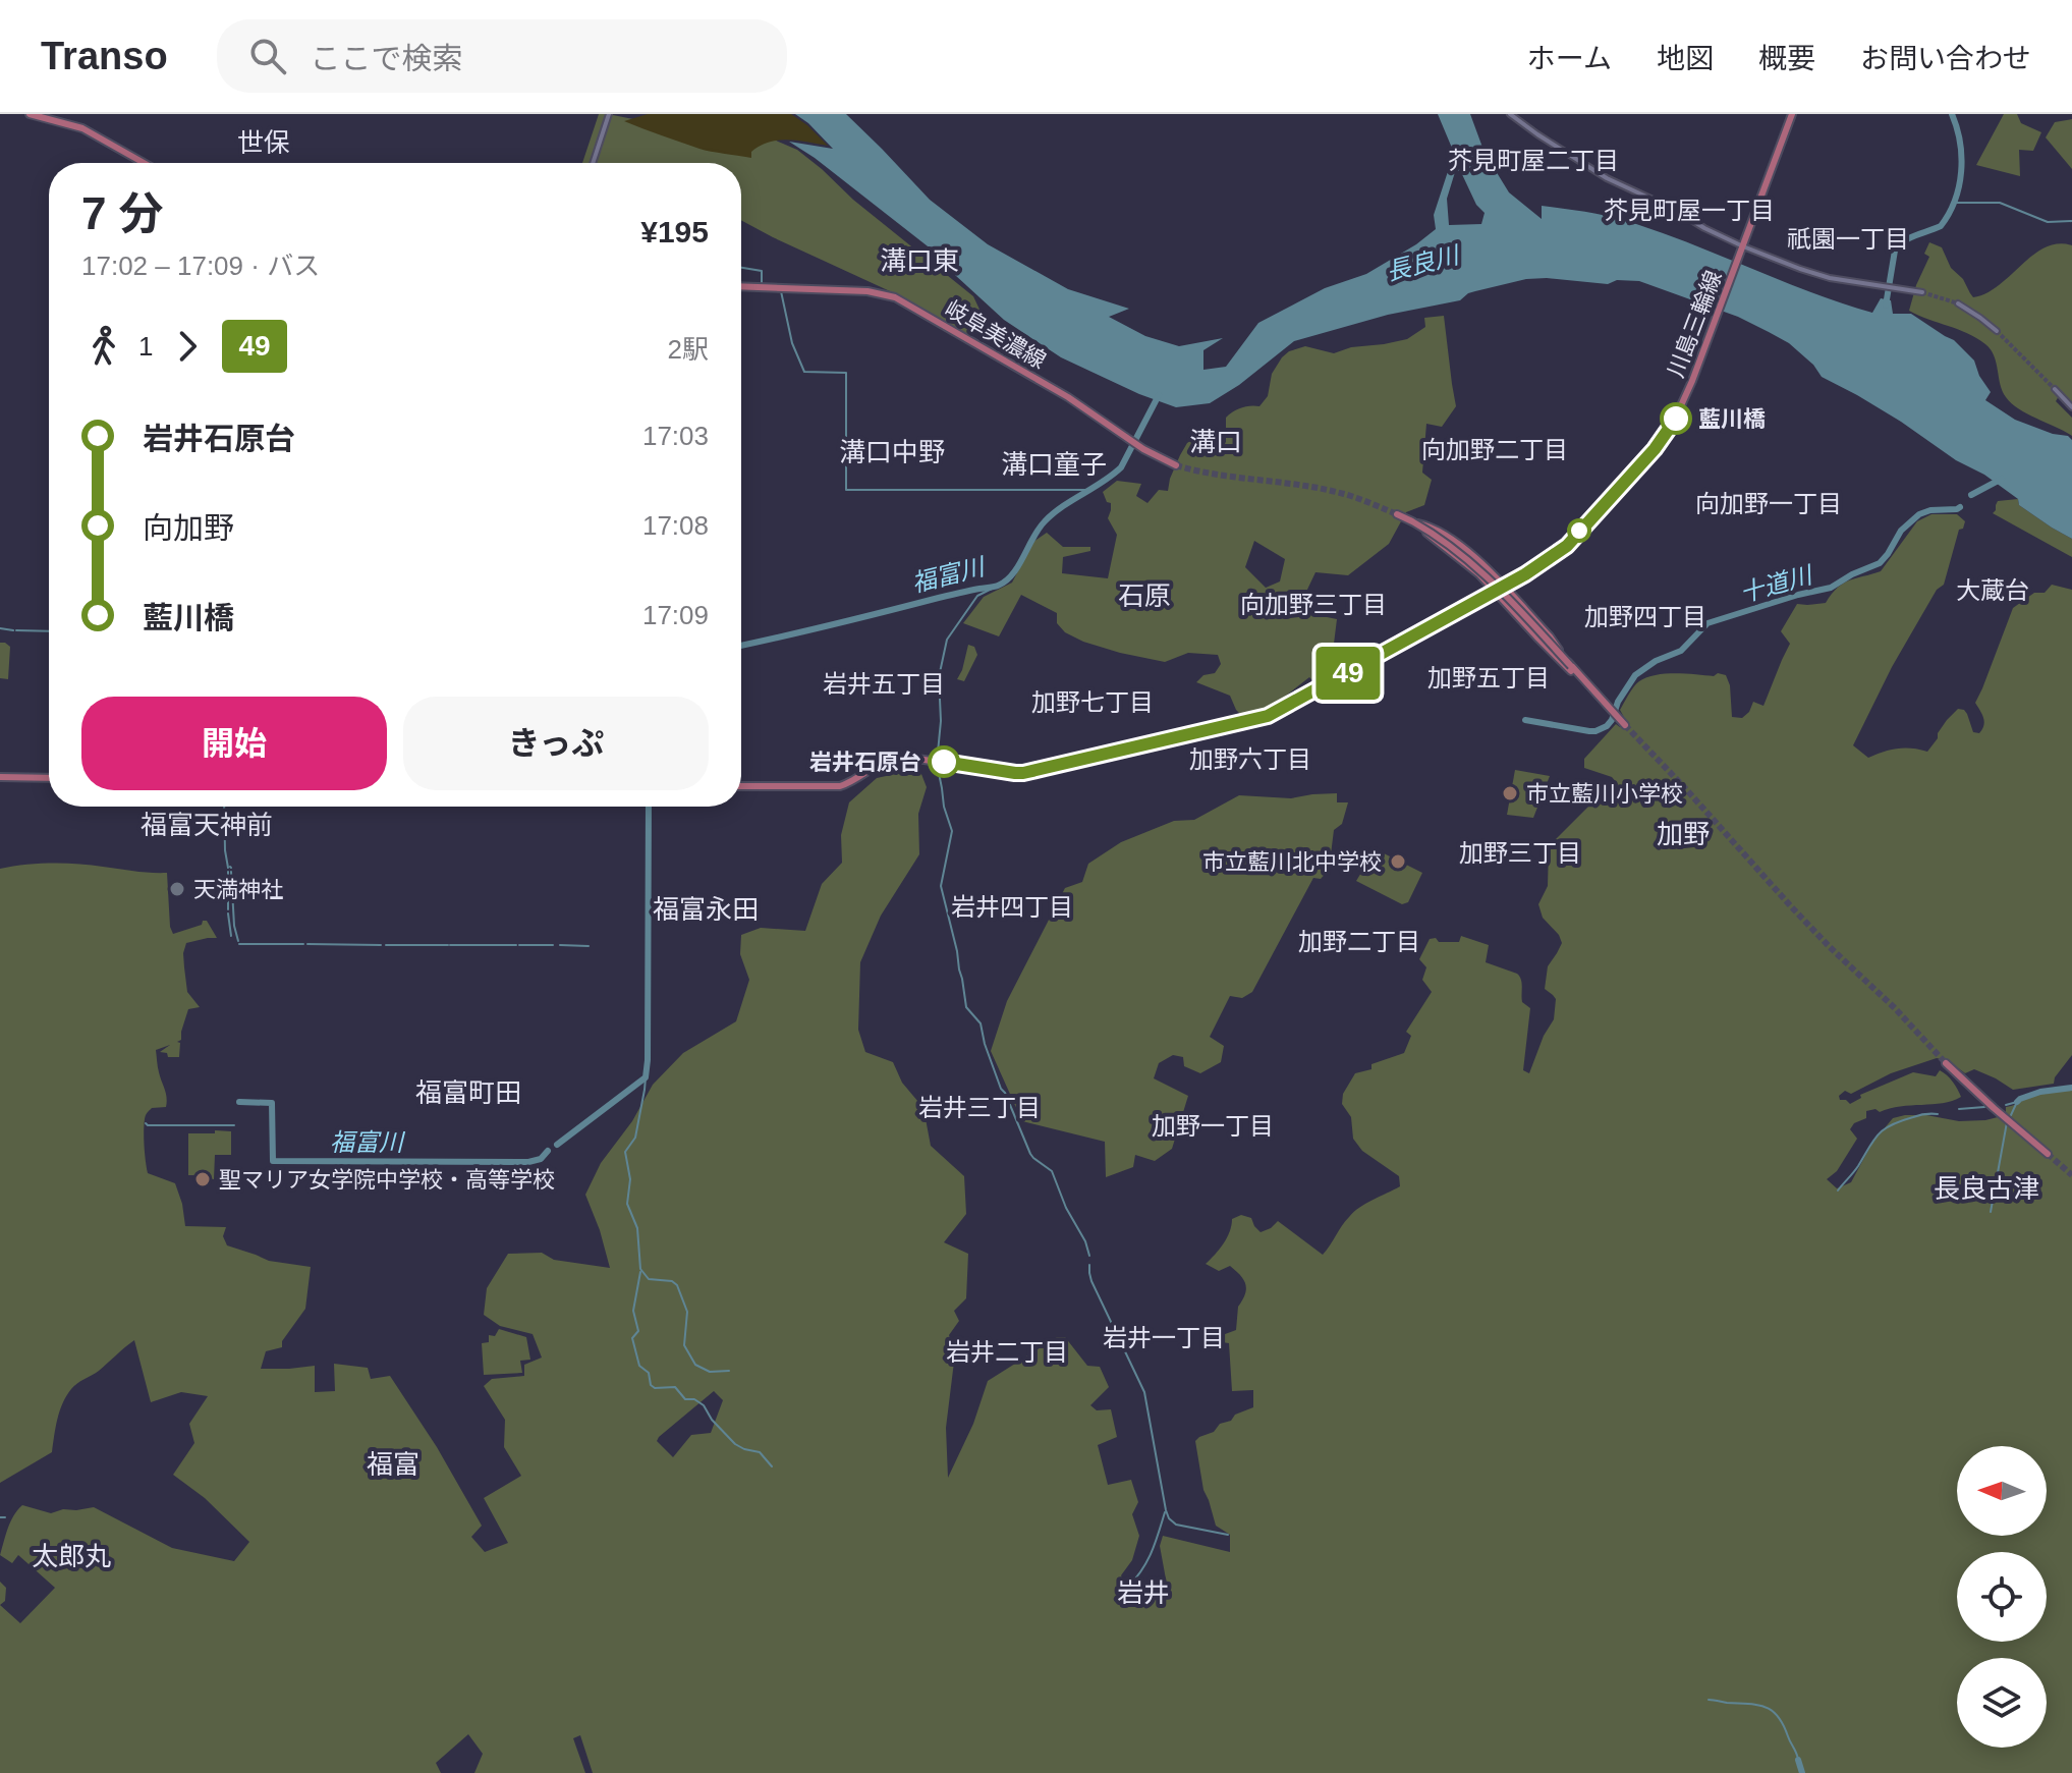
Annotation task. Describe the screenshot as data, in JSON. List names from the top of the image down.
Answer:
{
  "streets": {
    "main road": ["川島三輪線", "岐阜美濃線"]
  },
  "districts": [
    "世保",
    "芥見町屋二丁目",
    "芥見町屋一丁目",
    "祇園一丁目",
    "溝口東",
    "溝口",
    "向加野二丁目",
    "溝口中野",
    "溝口童子",
    "向加野一丁目",
    "大蔵台",
    "石原",
    "向加野三丁目",
    "加野四丁目",
    "加野五丁目",
    "岩井五丁目",
    "加野七丁目",
    "加野六丁目",
    "福富天神前",
    "加野",
    "加野三丁目",
    "岩井四丁目",
    "福富永田",
    "加野二丁目",
    "福富町田",
    "岩井三丁目",
    "加野一丁目",
    "長良古津",
    "岩井一丁目",
    "岩井二丁目",
    "福富",
    "太郎丸",
    "岩井"
  ],
  "water": ["長良川", "福富川", "十道川"],
  "places": [
    "藍川橋",
    "岩井石原台",
    "市立藍川小学校",
    "市立藍川北中学校",
    "天満神社",
    "聖マリア女学院中学校・高等学校"
  ],
  "lines": ["bus line 49"],
  "north": "left",
  "page": {
    "header": "Transo",
    "search": "ここで検索",
    "nav": [
      "ホーム",
      "地図",
      "概要",
      "お問い合わせ"
    ],
    "on_map": "49",
    "heading": ["7 分", "17:02 – 17:09 · バス", "¥195"],
    "legs": ["1", "49", "2駅"],
    "list": [
      {
        "name": "岩井石原台",
        "value": "17:03"
      },
      {
        "name": "向加野",
        "value": "17:08"
      },
      {
        "name": "藍川橋",
        "value": "17:09"
      }
    ],
    "buttons": ["開始", "きっぷ"]
  }
}
